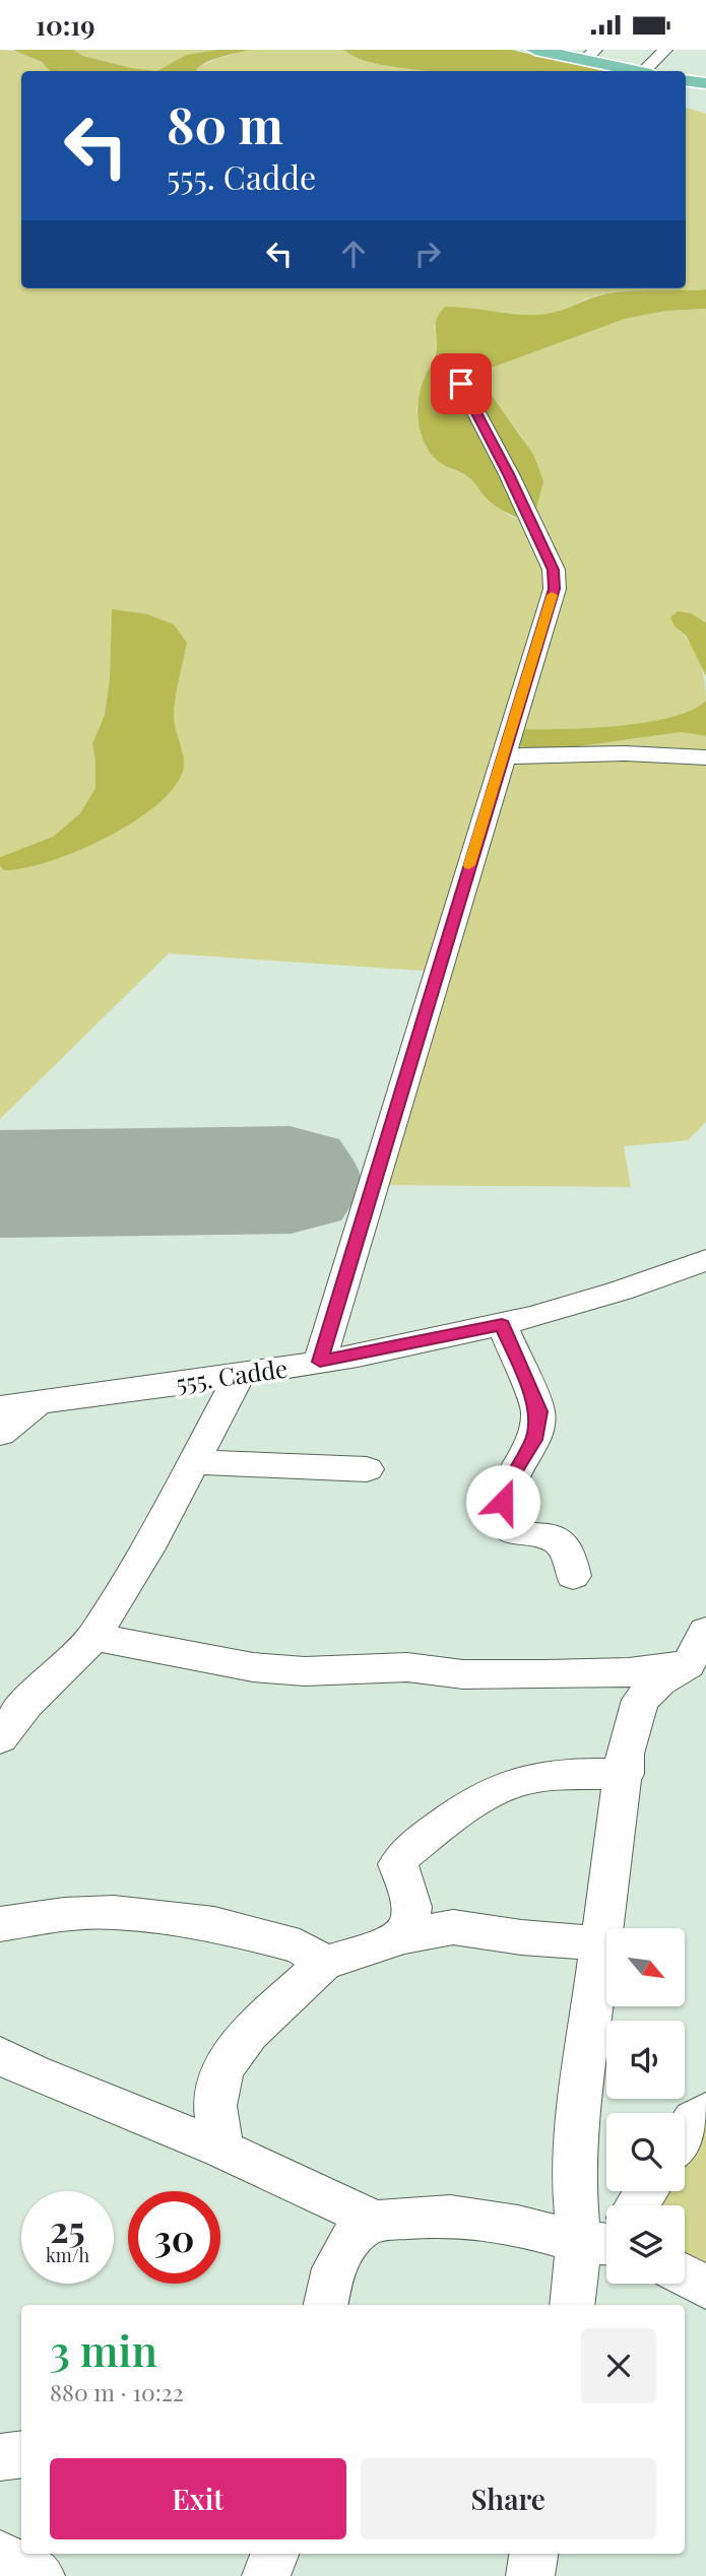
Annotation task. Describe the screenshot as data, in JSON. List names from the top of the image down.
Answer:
{
  "streets": {
    "street": ["555. Cadde"]
  },
  "north": "bottom right",
  "page": {
    "status": "10:19",
    "turn": ["80 m", "555. Cadde"],
    "speed": "25 km/h",
    "limit": "30",
    "heading": ["3 min", "880 m · 10:22"],
    "buttons": ["Exit", "Share"]
  }
}
